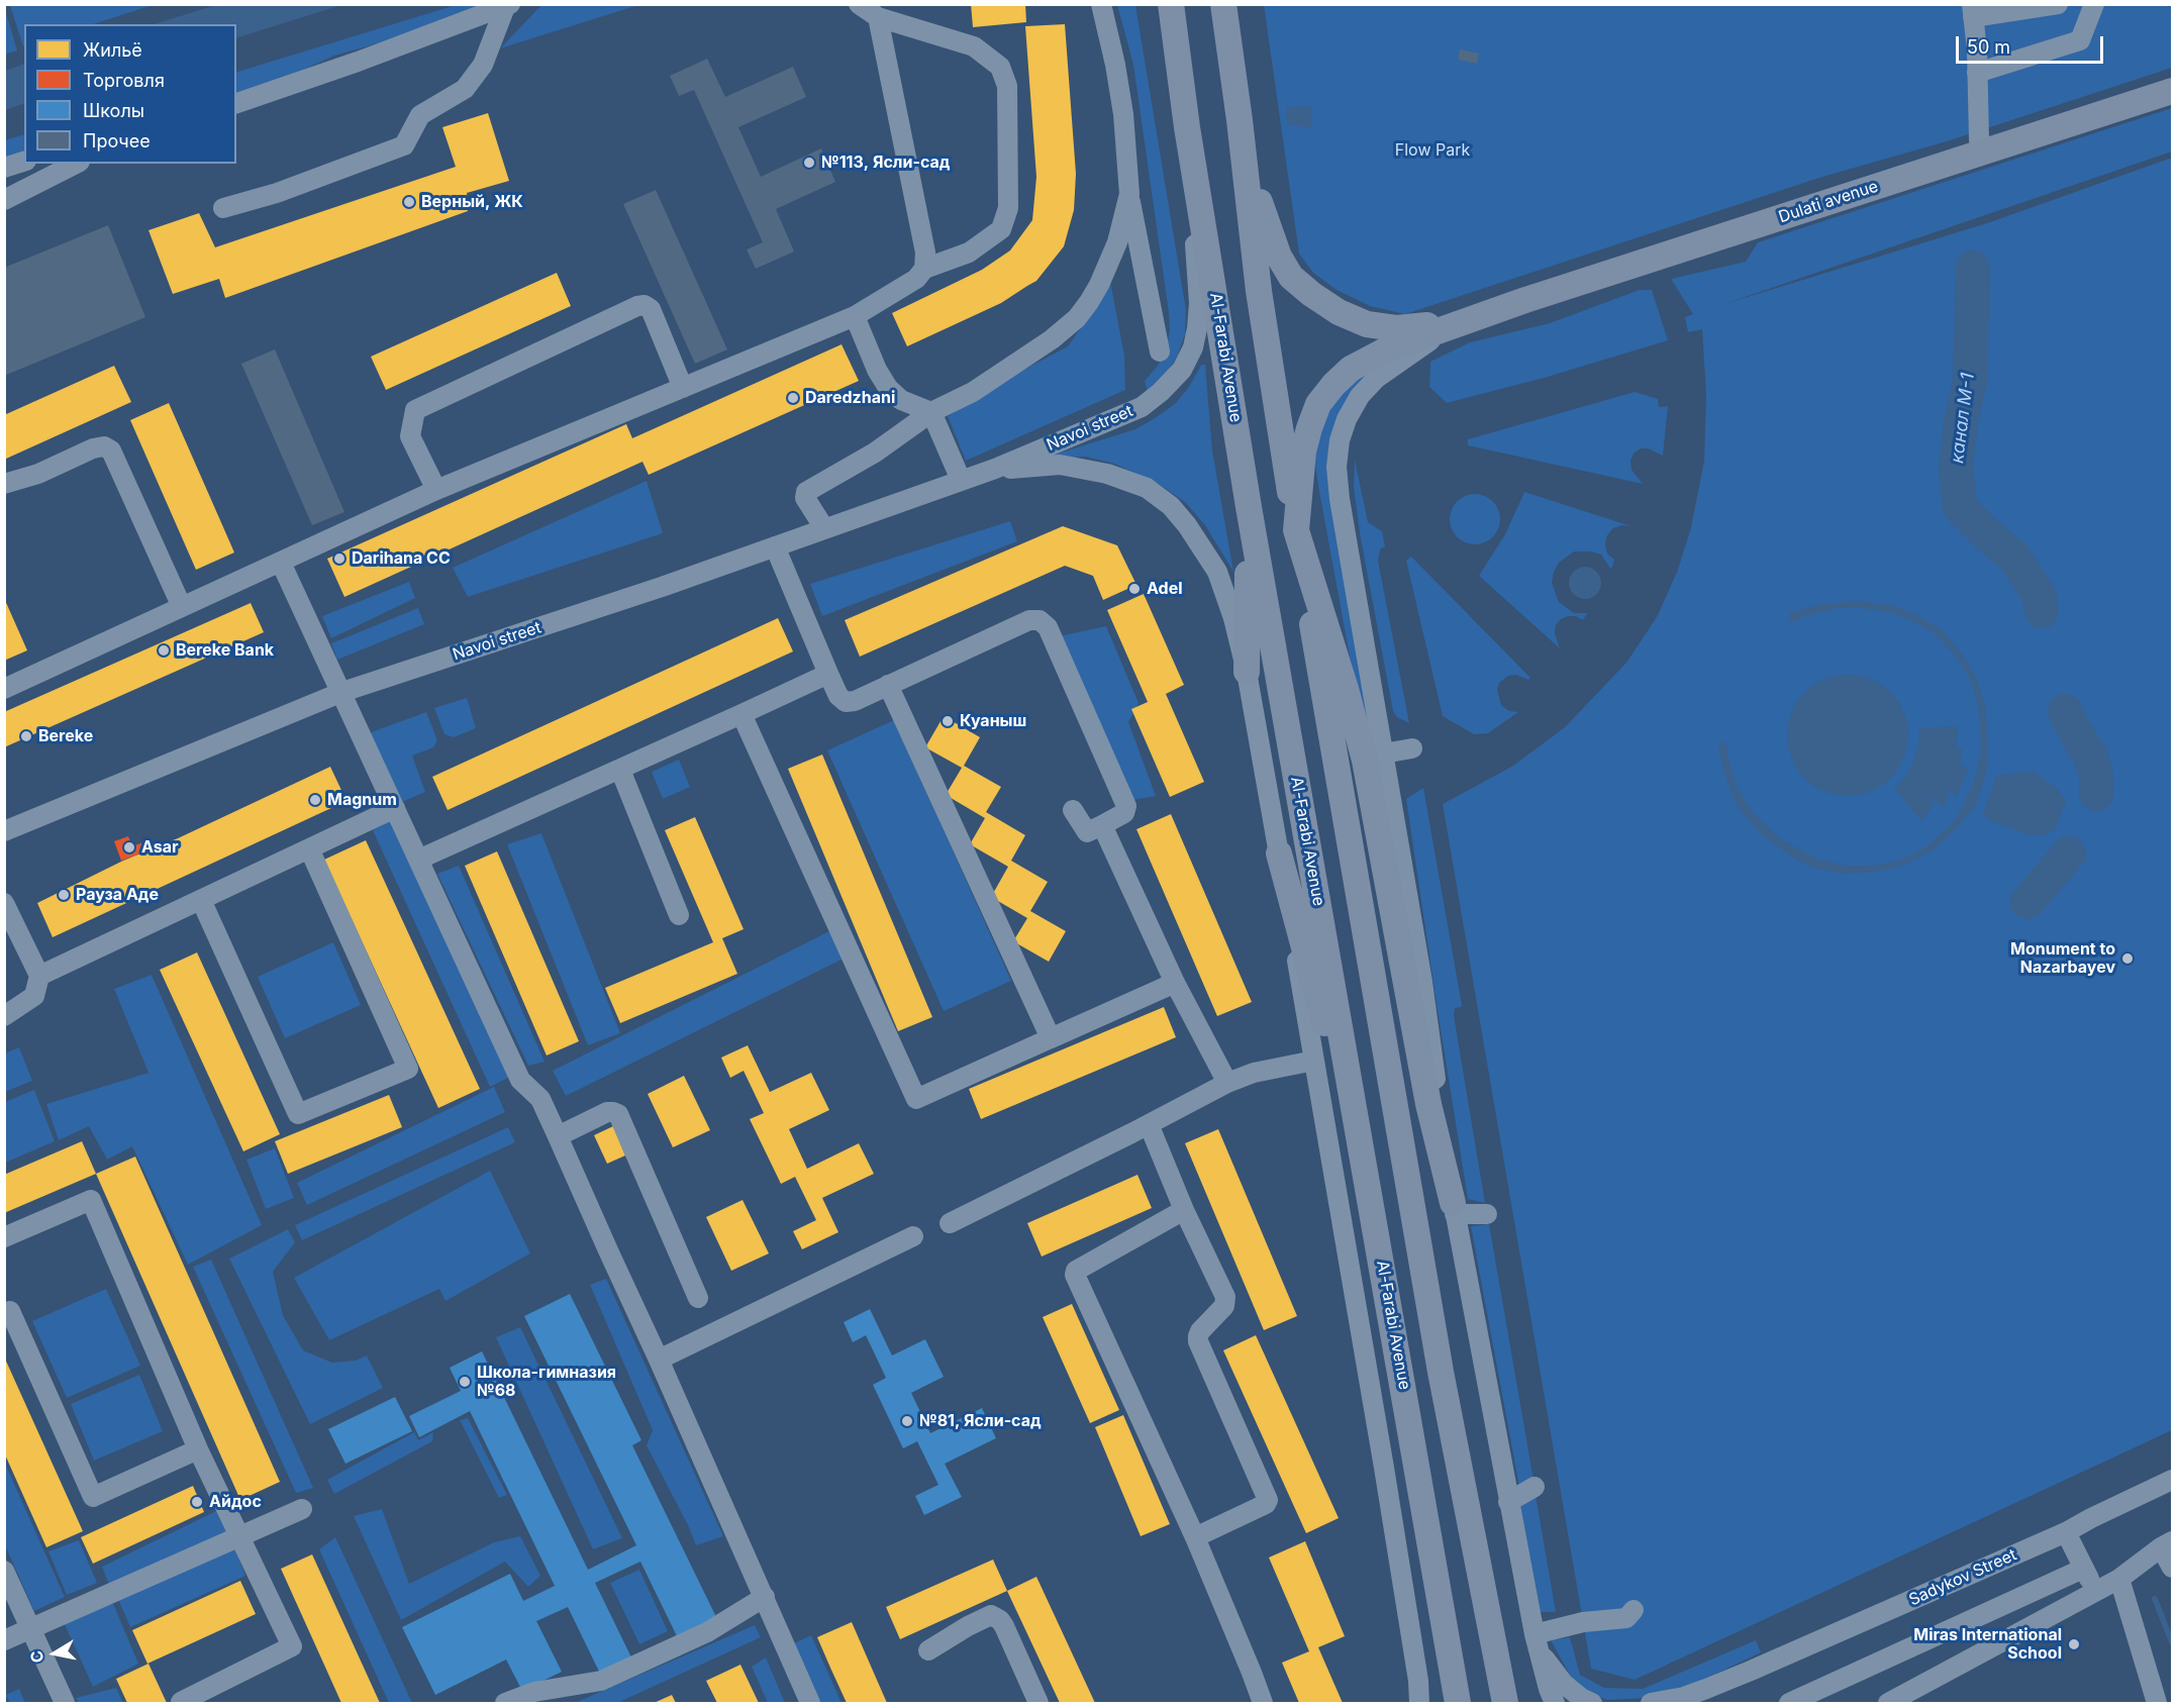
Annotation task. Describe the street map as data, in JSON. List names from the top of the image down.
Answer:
{
  "streets": {
    "main road": ["Dulati avenue", "Al-Farabi Avenue"],
    "street": ["Navoi street", "Sadykov Street"]
  },
  "crossings": [
    ["Al-Farabi Avenue", "Navoi street"]
  ],
  "water": ["канал М-1"],
  "parks": ["Flow Park"],
  "places": [
    "№113, Ясли-сад",
    "Верный, ЖК",
    "Daredzhani",
    "Darihana CC",
    "Adel",
    "Bereke Bank",
    "Куаныш",
    "Bereke",
    "Magnum",
    "Asar",
    "Рауза Аде",
    "Monument to Nazarbayev",
    "Школа-гимназия №68",
    "№81, Ясли-сад",
    "Айдос",
    "Miras International School"
  ],
  "legend": [
    "Жильё",
    "Торговля",
    "Школы",
    "Прочее"
  ],
  "scale_bar": "50 m",
  "north": "left"
}
